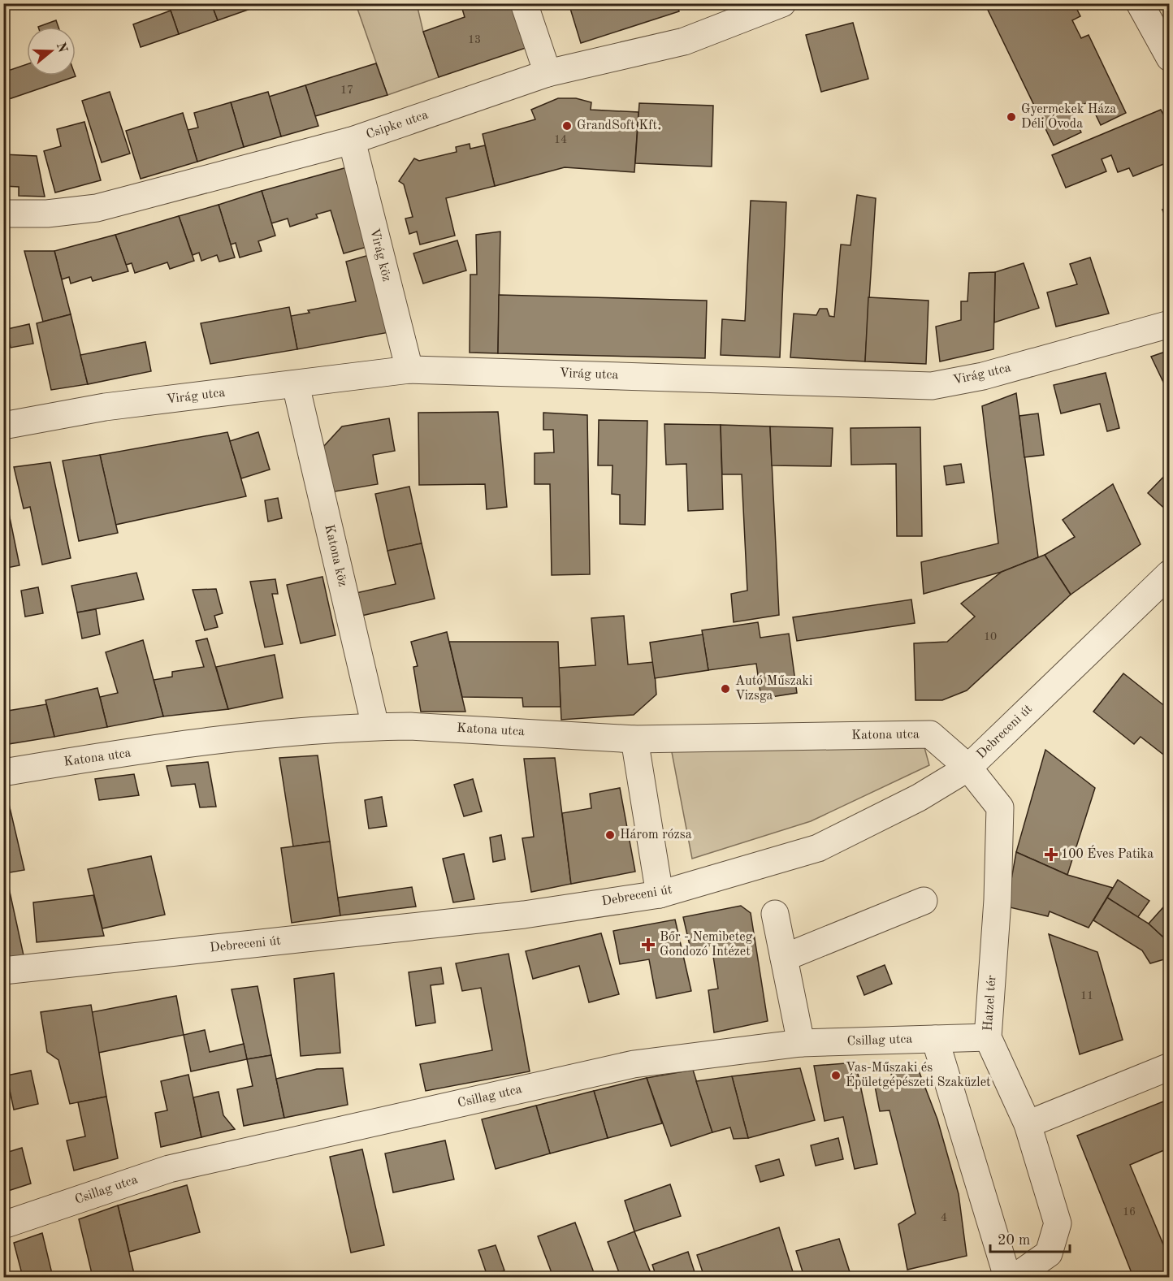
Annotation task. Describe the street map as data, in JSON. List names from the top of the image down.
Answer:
{
  "streets": {
    "street": [
      "Csipke utca",
      "Virág köz",
      "Virág utca",
      "Katona köz",
      "Katona utca",
      "Debreceni út",
      "Hatzel tér",
      "Csillag utca"
    ]
  },
  "crossings": [
    ["Csipke utca", "Virág köz"],
    ["Virág köz", "Virág utca"],
    ["Virág utca", "Katona köz"],
    ["Katona köz", "Katona utca"],
    ["Katona utca", "Debreceni út"],
    ["Katona utca", "Hatzel tér"],
    ["Debreceni út", "Hatzel tér"],
    ["Hatzel tér", "Csillag utca"]
  ],
  "places": {
    "other": [
      "Gyermekek Háza Déli Óvoda",
      "GrandSoft Kft.",
      "Autó Műszaki Vizsga",
      "Három rózsa",
      "Vas-Műszaki és Épületgépészeti Szaküzlet"
    ],
    "health": ["100 Éves Patika", "Bőr - Nemibeteg Gondozó Intézet"]
  },
  "house_numbers": [
    "13",
    "17",
    "14",
    "10",
    "11",
    "16",
    "4"
  ],
  "scale_bar": "20 m",
  "north": "right"
}
